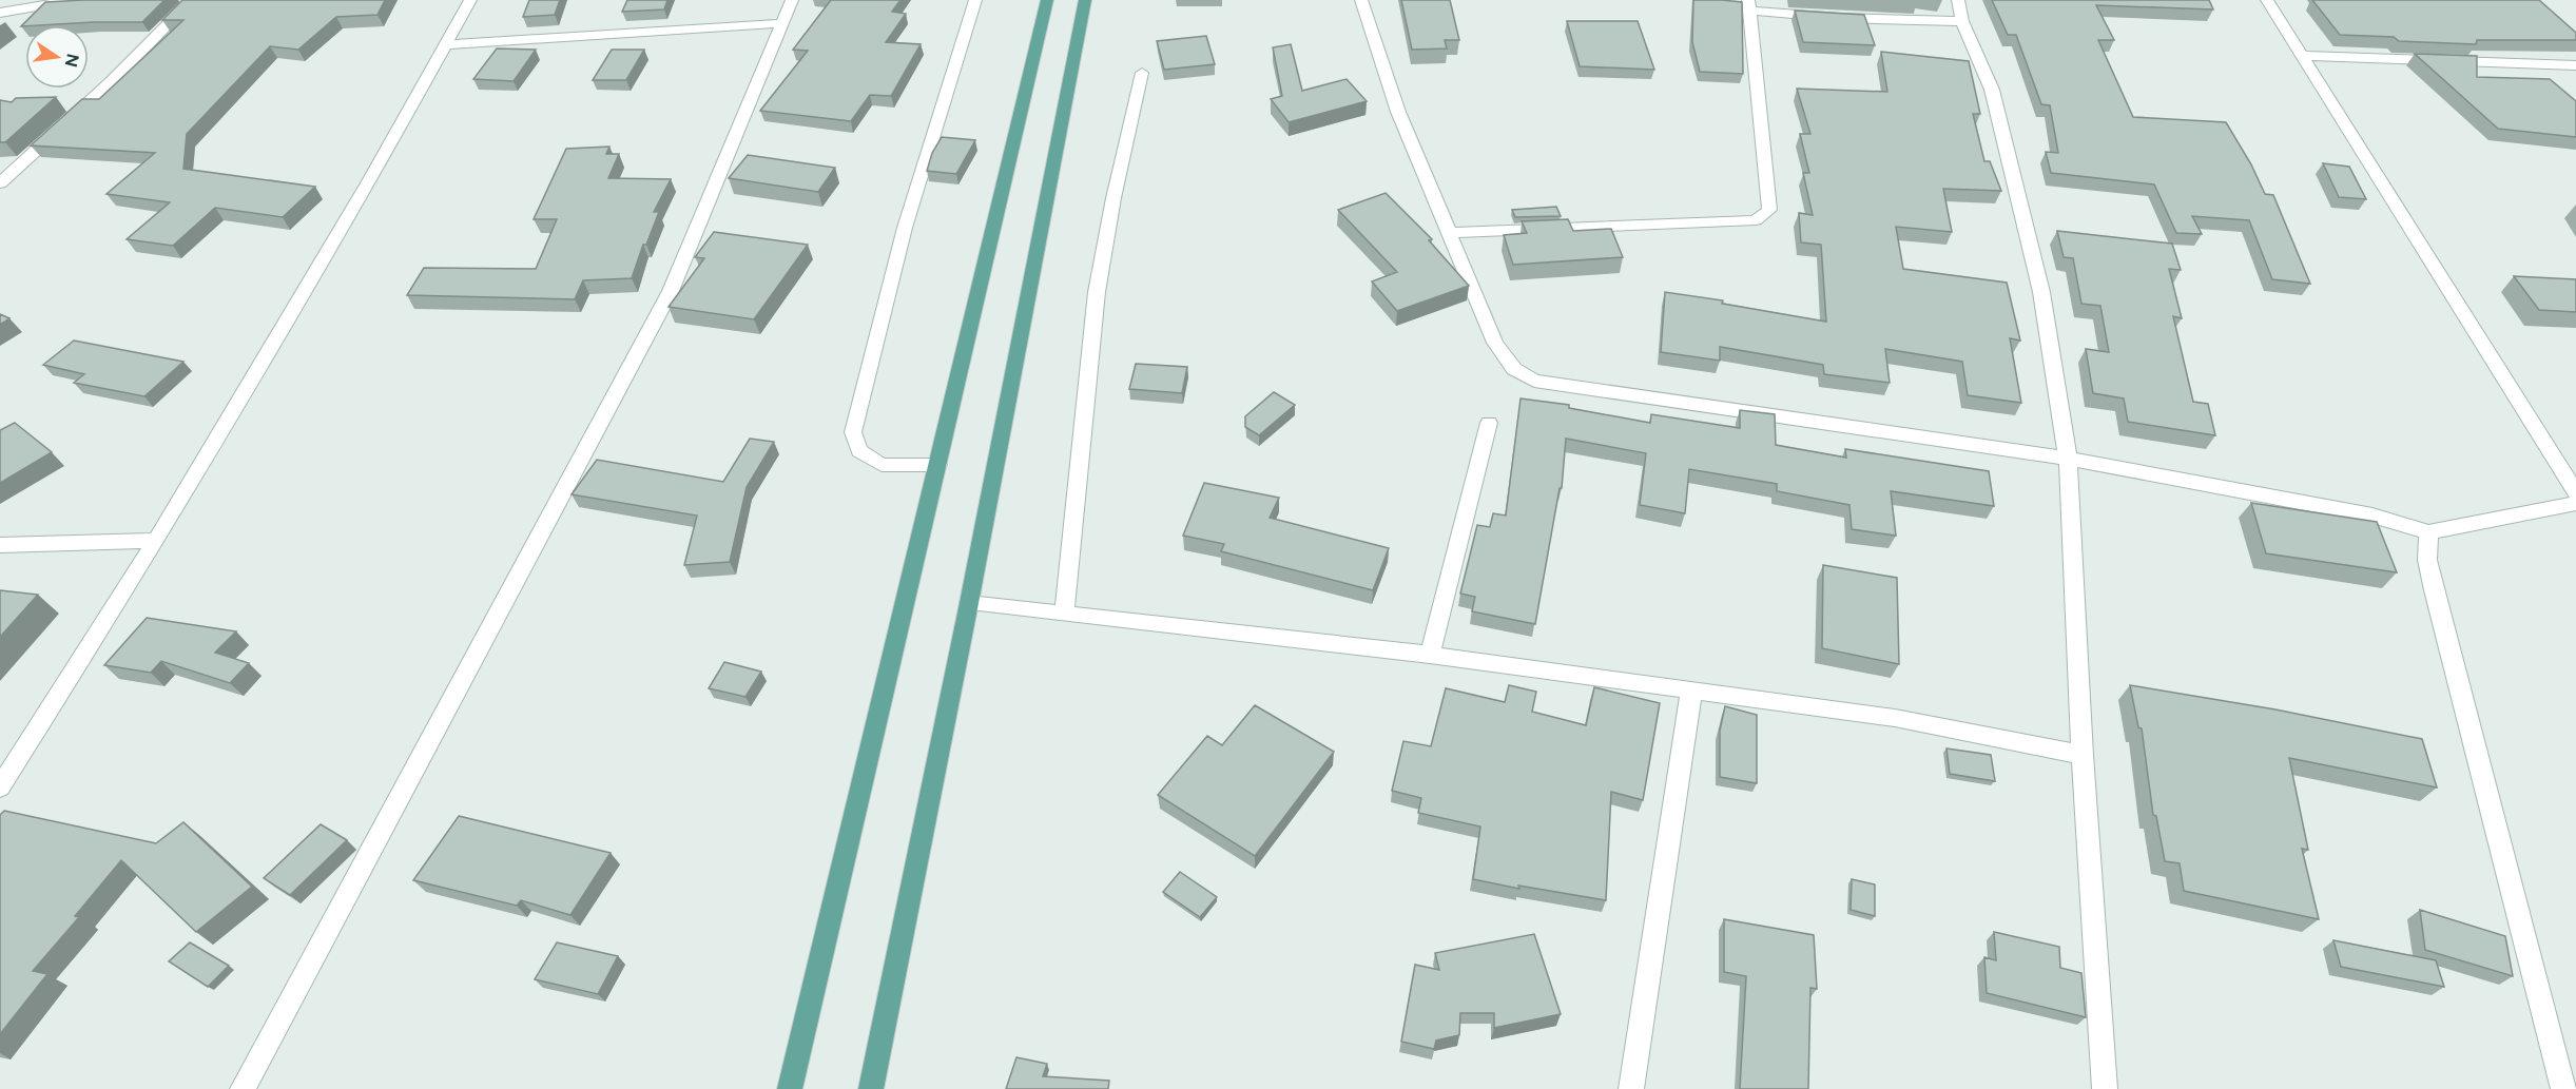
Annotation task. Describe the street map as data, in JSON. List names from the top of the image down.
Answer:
{
  "north": "right"
}
